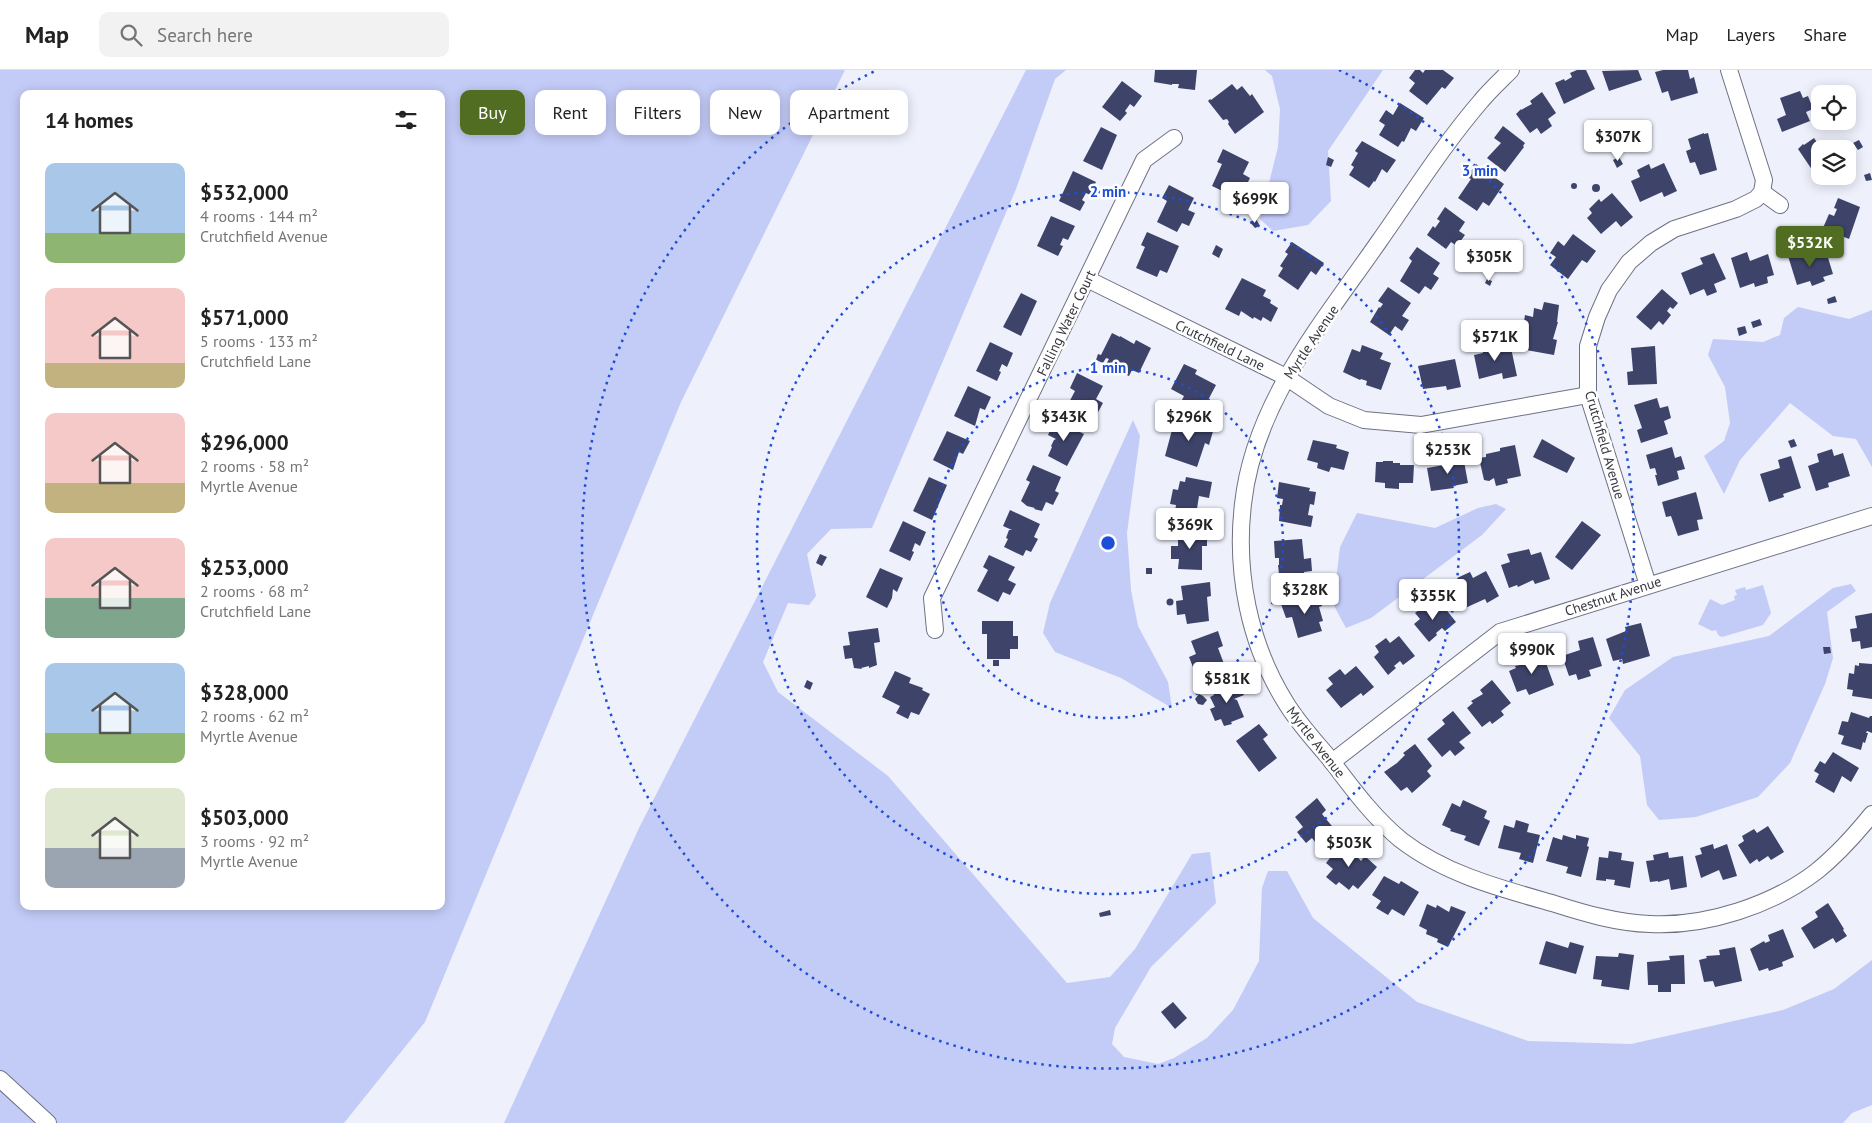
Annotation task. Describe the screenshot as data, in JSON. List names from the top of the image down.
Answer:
{
  "streets": {
    "street": [
      "Falling Water Court",
      "Myrtle Avenue",
      "Crutchfield Lane",
      "Crutchfield Avenue",
      "Chestnut Avenue"
    ]
  },
  "crossings": [
    ["Falling Water Court", "Crutchfield Lane"],
    ["Myrtle Avenue", "Crutchfield Lane"],
    ["Myrtle Avenue", "Chestnut Avenue"],
    ["Crutchfield Lane", "Crutchfield Avenue"],
    ["Crutchfield Avenue", "Chestnut Avenue"]
  ],
  "page": {
    "header": "Map",
    "search": "Search here",
    "nav": ["Map", "Layers", "Share"],
    "chip": [
      "Buy",
      "Rent",
      "Filters",
      "New",
      "Apartment"
    ],
    "heading": "14 homes",
    "price": [
      "$307K",
      "$699K",
      "$532K",
      "$305K",
      "$571K",
      "$343K",
      "$296K",
      "$253K",
      "$369K",
      "$328K",
      "$355K",
      "$990K",
      "$581K",
      "$503K"
    ],
    "list": [
      {
        "name": "$532,000",
        "note": "4 rooms · 144 m² · Crutchfield Avenue"
      },
      {
        "name": "$571,000",
        "note": "5 rooms · 133 m² · Crutchfield Lane"
      },
      {
        "name": "$296,000",
        "note": "2 rooms · 58 m² · Myrtle Avenue"
      },
      {
        "name": "$253,000",
        "note": "2 rooms · 68 m² · Crutchfield Lane"
      },
      {
        "name": "$328,000",
        "note": "2 rooms · 62 m² · Myrtle Avenue"
      },
      {
        "name": "$503,000",
        "note": "3 rooms · 92 m² · Myrtle Avenue"
      }
    ]
  },
  "rings": ["3 min", "2 min", "1 min"]
}
